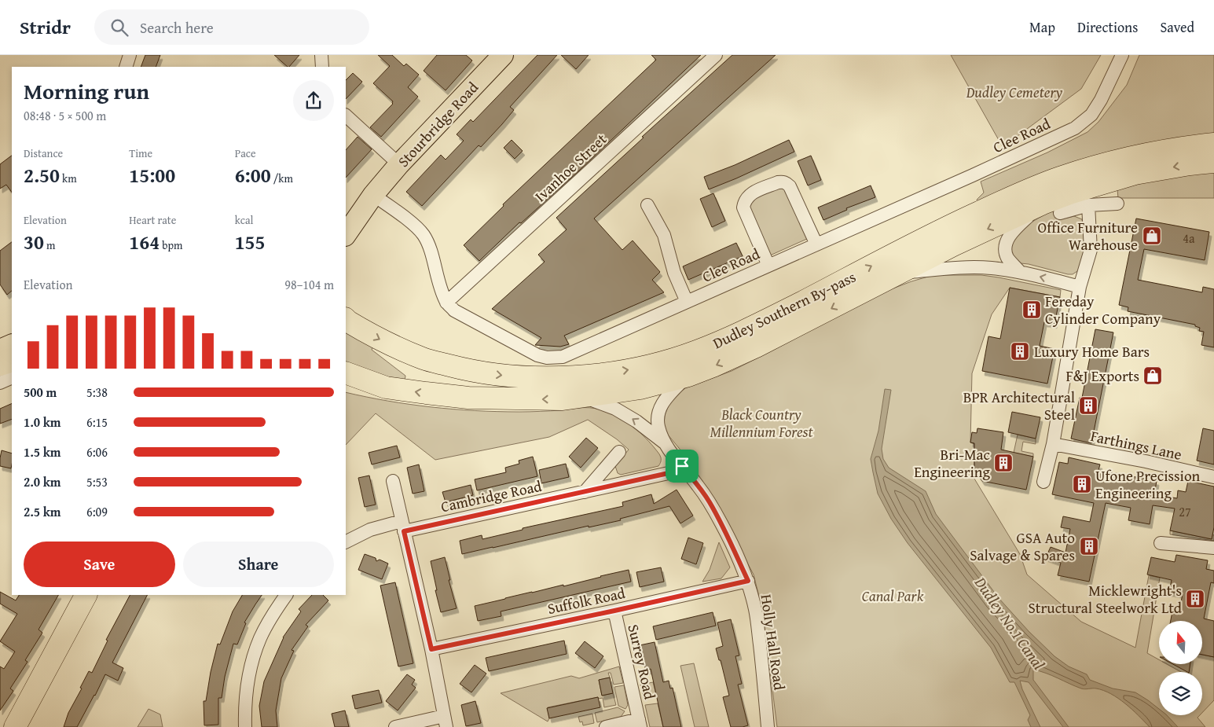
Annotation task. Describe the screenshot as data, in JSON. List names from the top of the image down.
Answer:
{
  "streets": {
    "highway": ["Dudley Southern By-pass"],
    "main road": ["Stourbridge Road"],
    "street": [
      "Clee Road",
      "Ivanhoe Street",
      "Farthings Lane",
      "Cambridge Road",
      "Suffolk Road",
      "Holly Hall Road",
      "Surrey Road"
    ]
  },
  "crossings": [
    ["Clee Road", "Ivanhoe Street"],
    ["Dudley Southern By-pass", "Holly Hall Road"],
    ["Cambridge Road", "Holly Hall Road"],
    ["Suffolk Road", "Holly Hall Road"],
    ["Suffolk Road", "Surrey Road"]
  ],
  "water": ["Dudley No.1 Canal"],
  "parks": ["Dudley Cemetery", "Black Country Millennium Forest", "Canal Park"],
  "places": {
    "shop": ["Office Furniture Warehouse", "F&J Exports"],
    "building": [
      "Fereday Cylinder Company",
      "Luxury Home Bars",
      "BPR Architectural Steel",
      "Bri-Mac Engineering",
      "Ufone Precission Engineering",
      "GSA Auto Salvage & Spares",
      "Micklewright's Structural Steelwork Ltd"
    ]
  },
  "house_numbers": ["4a", "27"],
  "north": "top",
  "page": {
    "header": "Stridr",
    "search": "Search here",
    "nav": ["Map", "Directions", "Saved"],
    "heading": ["Morning run", "08:48 · 5 × 500 m"],
    "stats": [
      ["Distance", "2.50 km"],
      ["Time", "15:00"],
      ["Pace", "6:00 /km"],
      ["Elevation", "30 m"],
      ["Heart rate", "164 bpm"],
      ["kcal", "155"]
    ],
    "chart": ["Elevation", "98–104 m"],
    "list": [
      {
        "name": "500 m",
        "note": "5:38"
      },
      {
        "name": "1.0 km",
        "note": "6:15"
      },
      {
        "name": "1.5 km",
        "note": "6:06"
      },
      {
        "name": "2.0 km",
        "note": "5:53"
      },
      {
        "name": "2.5 km",
        "note": "6:09"
      }
    ],
    "buttons": ["Save", "Share"]
  }
}
